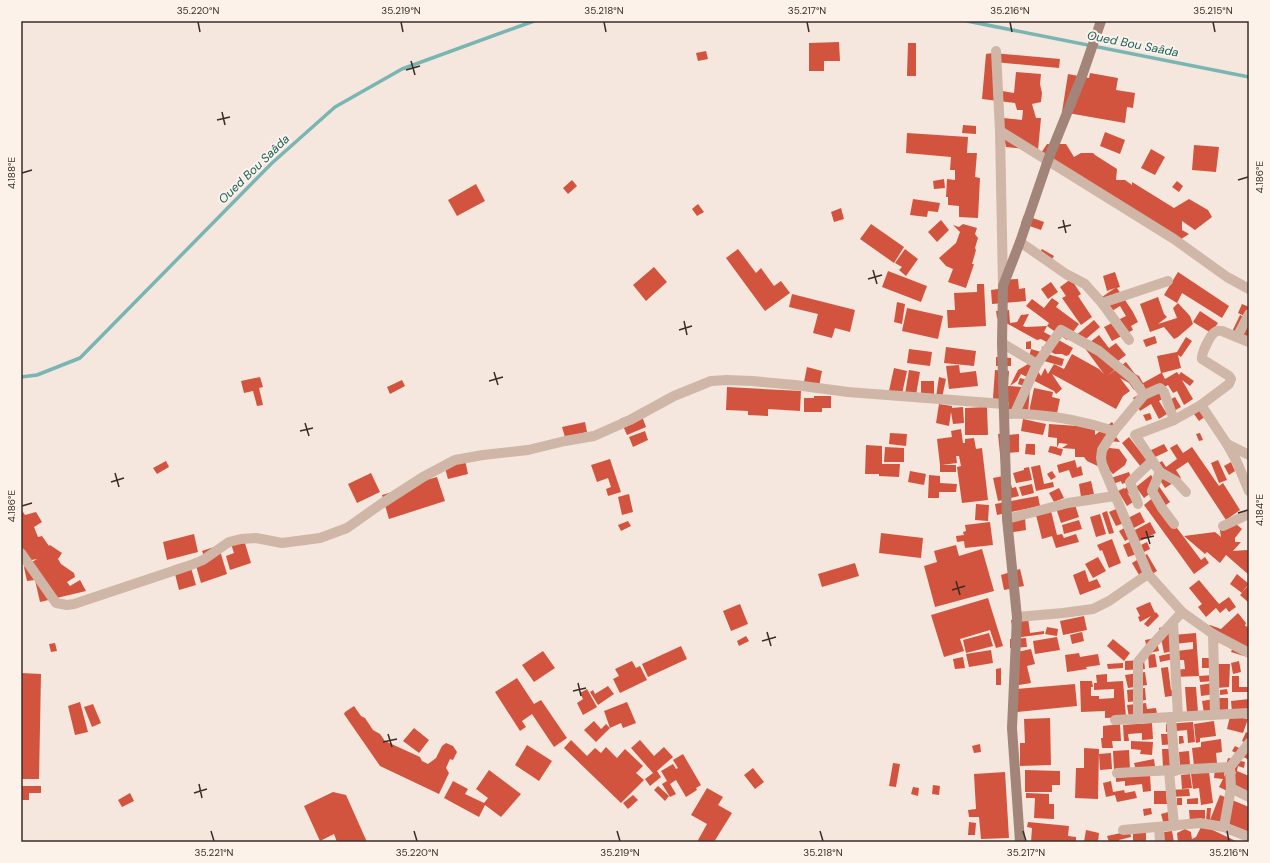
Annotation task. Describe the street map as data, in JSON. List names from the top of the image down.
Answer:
{
  "water": ["Oued Bou Saâda"],
  "coordinates": [
    "35.220°N",
    "35.219°N",
    "35.218°N",
    "35.217°N",
    "35.216°N",
    "35.215°N",
    "4.188°E",
    "4.186°E",
    "4.184°E",
    "35.221°N"
  ]
}
